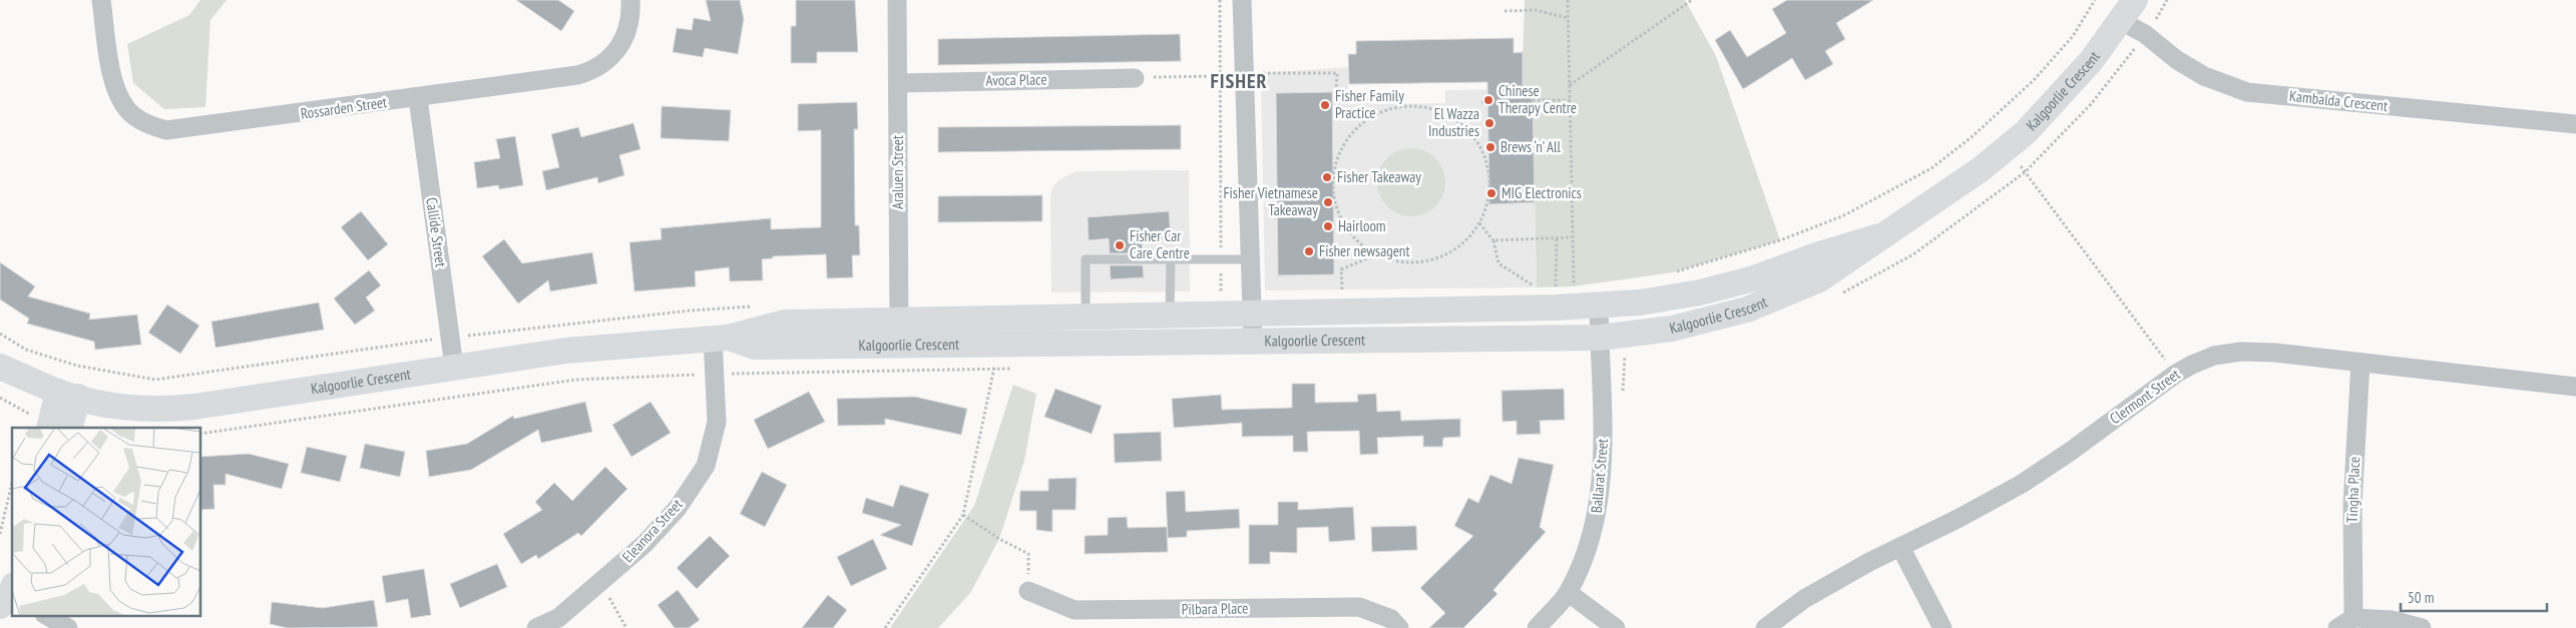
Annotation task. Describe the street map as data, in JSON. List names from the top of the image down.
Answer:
{
  "streets": {
    "street": [
      "Avoca Place",
      "Kalgoorlie Crescent",
      "Kambalda Crescent",
      "Rossarden Street",
      "Araluen Street",
      "Callide Street",
      "Clermont Street",
      "Ballarat Street",
      "Tingha Place",
      "Eleanora Street",
      "Pilbara Place"
    ]
  },
  "crossings": [
    ["Avoca Place", "Araluen Street"],
    ["Kalgoorlie Crescent", "Kambalda Crescent"],
    ["Kalgoorlie Crescent", "Araluen Street"],
    ["Kalgoorlie Crescent", "Callide Street"],
    ["Kalgoorlie Crescent", "Ballarat Street"],
    ["Kalgoorlie Crescent", "Eleanora Street"],
    ["Rossarden Street", "Callide Street"],
    ["Clermont Street", "Tingha Place"]
  ],
  "districts": ["FISHER"],
  "places": [
    "Chinese Therapy Centre",
    "Fisher Family Practice",
    "El Wazza Industries",
    "Brews ‘n’ All",
    "Fisher Takeaway",
    "MIG Electronics",
    "Fisher Vietnamese Takeaway",
    "Hairloom",
    "Fisher Car Care Centre",
    "Fisher newsagent"
  ],
  "scale_bar": "50 m"
}
